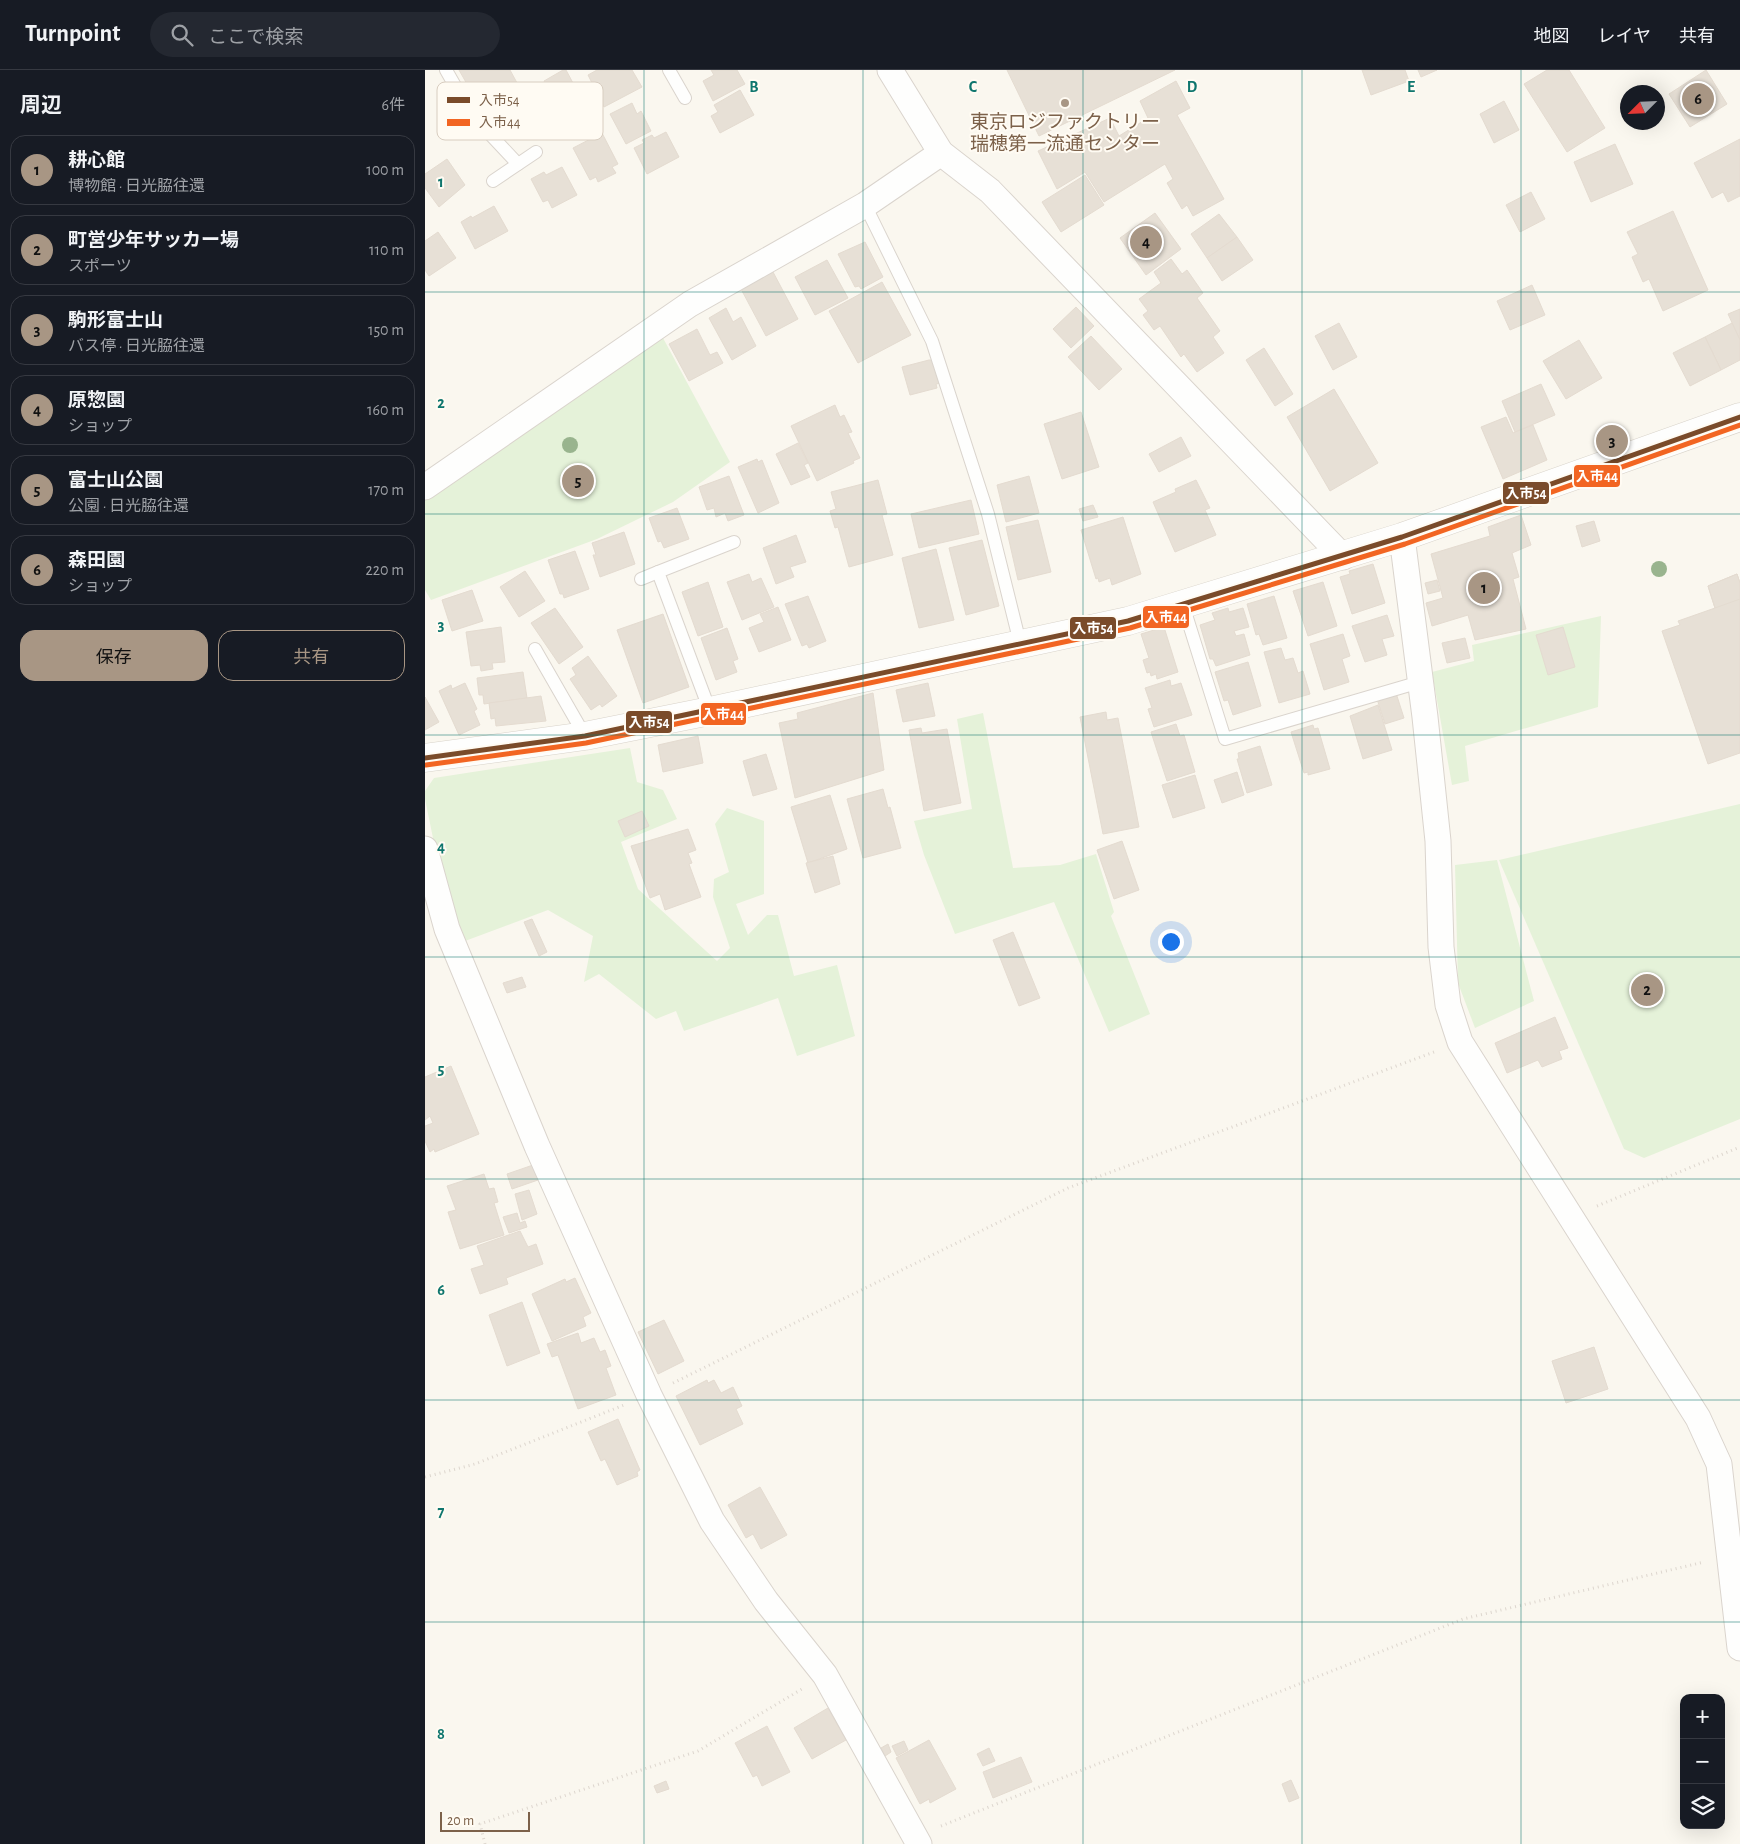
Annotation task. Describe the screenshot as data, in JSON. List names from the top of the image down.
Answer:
{
  "places": ["東京ロジファクトリー 瑞穂第一流通センター"],
  "lines": ["transit line 入市54", "transit line 入市44"],
  "legend": ["入市54", "入市44"],
  "scale_bar": "20 m",
  "north": "bottom left",
  "page": {
    "header": "Turnpoint",
    "search": "ここで検索",
    "nav": ["地図", "レイヤ", "共有"],
    "heading": ["周辺", "6件"],
    "pins": [
      "6",
      "4",
      "3",
      "5",
      "1",
      "2"
    ],
    "list": [
      {
        "mark": "1",
        "name": "耕心館",
        "note": "博物館 · 日光脇往還",
        "value": "100 m"
      },
      {
        "mark": "2",
        "name": "町営少年サッカー場",
        "note": "スポーツ",
        "value": "110 m"
      },
      {
        "mark": "3",
        "name": "駒形富士山",
        "note": "バス停 · 日光脇往還",
        "value": "150 m"
      },
      {
        "mark": "4",
        "name": "原惣園",
        "note": "ショップ",
        "value": "160 m"
      },
      {
        "mark": "5",
        "name": "富士山公園",
        "note": "公園 · 日光脇往還",
        "value": "170 m"
      },
      {
        "mark": "6",
        "name": "森田園",
        "note": "ショップ",
        "value": "220 m"
      }
    ],
    "buttons": ["保存", "共有"],
    "map_buttons": ["+", "−"],
    "scale": "20 m"
  },
  "grid": {
    "columns": [
      "B",
      "C",
      "D",
      "E"
    ],
    "rows": [
      "1",
      "2",
      "3",
      "4",
      "5",
      "6",
      "7",
      "8"
    ]
  }
}
